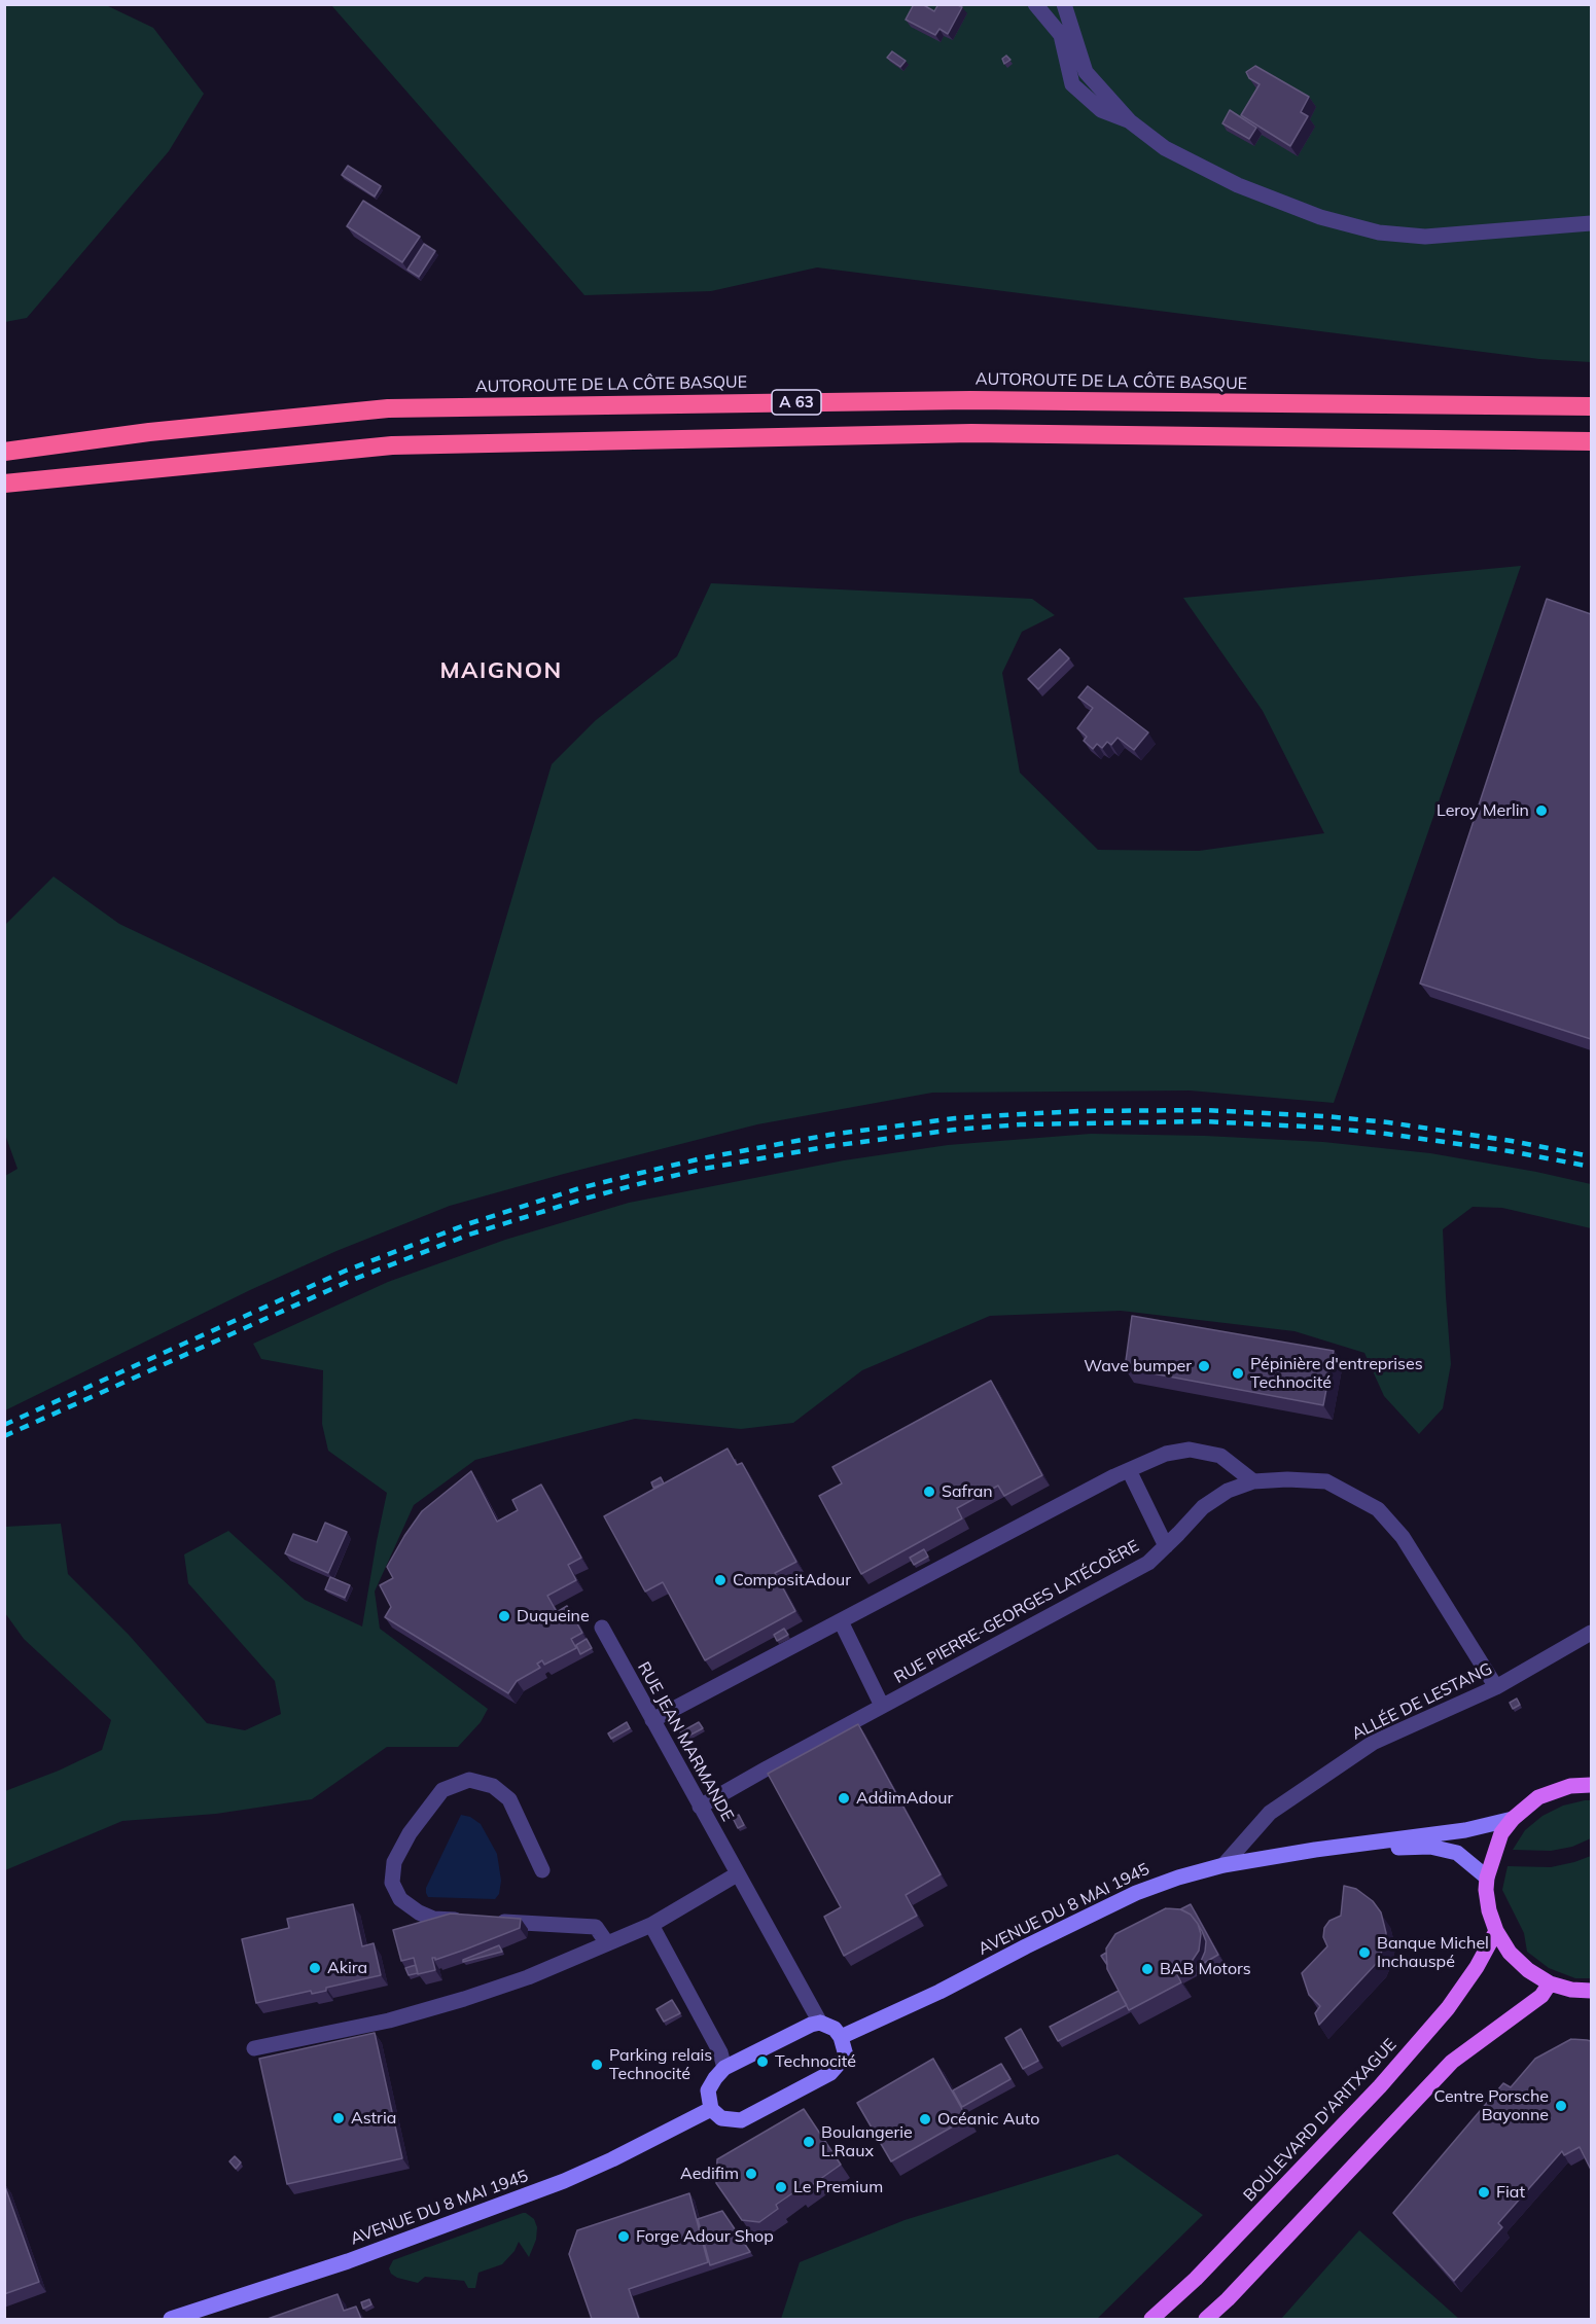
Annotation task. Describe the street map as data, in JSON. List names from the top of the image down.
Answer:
{
  "streets": {
    "highway": ["AUTOROUTE DE LA CÔTE BASQUE", "A 63"],
    "main road": ["AVENUE DU 8 MAI 1945", "BOULEVARD D'ARITXAGUE"],
    "street": ["RUE PIERRE-GEORGES LATÉCOÈRE", "ALLÉE DE LESTANG", "RUE JEAN MARMANDE"]
  },
  "crossings": [
    ["RUE PIERRE-GEORGES LATÉCOÈRE", "ALLÉE DE LESTANG"],
    ["RUE PIERRE-GEORGES LATÉCOÈRE", "RUE JEAN MARMANDE"],
    ["ALLÉE DE LESTANG", "AVENUE DU 8 MAI 1945"]
  ],
  "districts": ["MAIGNON"],
  "places": [
    "Leroy Merlin",
    "Wave bumper",
    "Pépinière d'entreprises Technocité",
    "Safran",
    "CompositAdour",
    "Duqueine",
    "AddimAdour",
    "Banque Michel Inchauspé",
    "Akira",
    "BAB Motors",
    "Technocité",
    "Parking relais Technocité",
    "Centre Porsche Bayonne",
    "Astria",
    "Océanic Auto",
    "Boulangerie L.Raux",
    "Aedifim",
    "Le Premium",
    "Fiat",
    "Forge Adour Shop"
  ]
}
